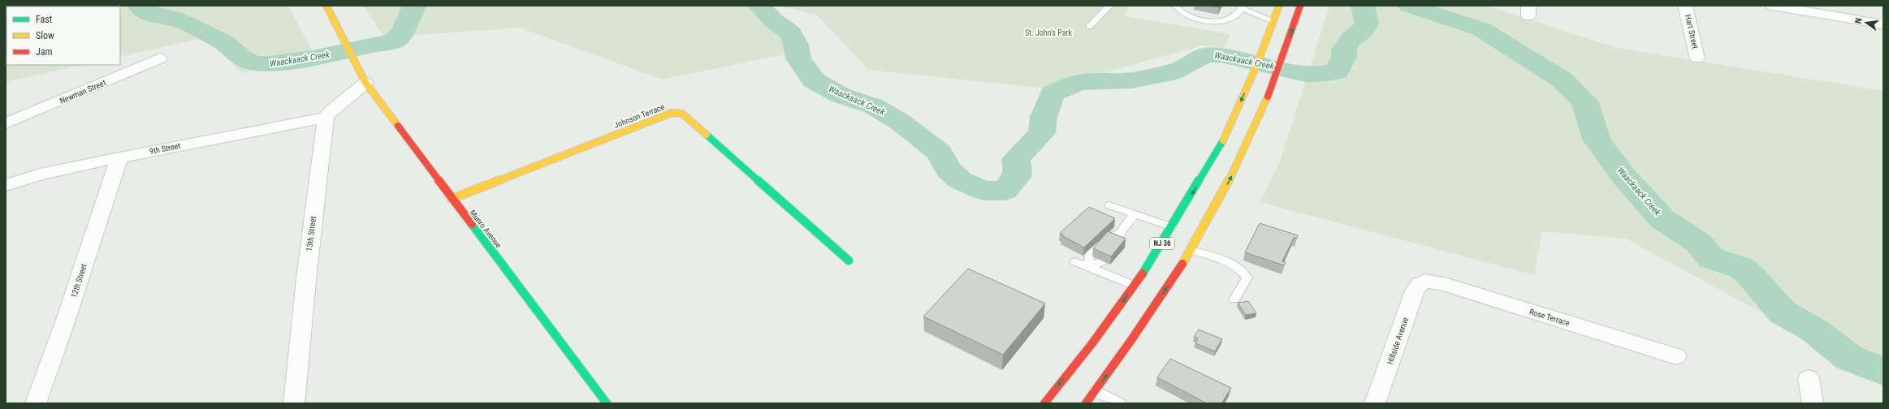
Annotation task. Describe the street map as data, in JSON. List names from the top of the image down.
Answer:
{
  "streets": {
    "main road": ["Johnson Terrace", "Munro Avenue", "NJ 36"],
    "street": [
      "Hart Street",
      "Newman Street",
      "9th Street",
      "13th Street",
      "12th Street",
      "Rose Terrace",
      "Hillside Avenue"
    ]
  },
  "crossings": [
    ["Johnson Terrace", "Munro Avenue"],
    ["9th Street", "13th Street"],
    ["9th Street", "12th Street"],
    ["Rose Terrace", "Hillside Avenue"]
  ],
  "water": ["Waackaack Creek"],
  "parks": ["St. John's Park"],
  "legend": ["Fast", "Slow", "Jam"],
  "north": "left"
}
